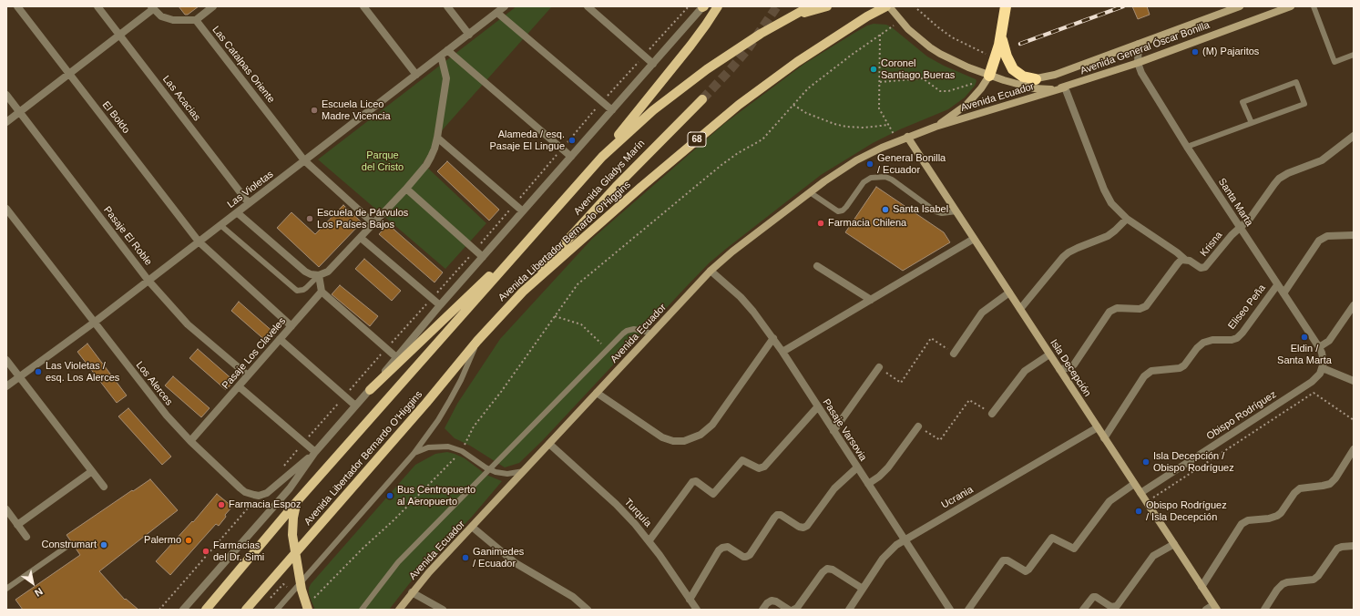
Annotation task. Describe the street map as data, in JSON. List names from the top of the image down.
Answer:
{
  "streets": {
    "main road": [
      "Avenida General Óscar Bonilla",
      "Avenida Ecuador",
      "68",
      "Avenida Gladys Marín",
      "Avenida Libertador Bernardo O'Higgins",
      "Isla Decepción"
    ],
    "street": [
      "Las Catalpas Oriente",
      "Las Acacias",
      "El Boldo",
      "Las Violetas",
      "Santa Marta",
      "Pasaje El Roble",
      "Krisna",
      "Eliseo Peña",
      "Pasaje Los Claveles",
      "Los Alerces",
      "Obispo Rodríguez",
      "Pasaje Varsovia",
      "Ucrania",
      "Turquía"
    ]
  },
  "crossings": [
    ["Avenida General Óscar Bonilla", "Avenida Ecuador"],
    ["Avenida General Óscar Bonilla", "Santa Marta"],
    ["Avenida General Óscar Bonilla", "Avenida Libertador Bernardo O'Higgins"],
    ["Las Catalpas Oriente", "Las Violetas"],
    ["Avenida Ecuador", "Isla Decepción"],
    ["Avenida Ecuador", "Pasaje Varsovia"],
    ["Avenida Ecuador", "Turquía"],
    ["Las Acacias", "Las Violetas"],
    ["El Boldo", "Las Violetas"],
    ["El Boldo", "Pasaje Los Claveles"],
    ["Avenida Gladys Marín", "Avenida Libertador Bernardo O'Higgins"],
    ["Las Violetas", "Pasaje El Roble"],
    ["Las Violetas", "Los Alerces"],
    ["Santa Marta", "Krisna"],
    ["Santa Marta", "Eliseo Peña"],
    ["Santa Marta", "Obispo Rodríguez"],
    ["Pasaje El Roble", "Pasaje Los Claveles"],
    ["Eliseo Peña", "Isla Decepción"],
    ["Pasaje Los Claveles", "Los Alerces"],
    ["Isla Decepción", "Obispo Rodríguez"],
    ["Isla Decepción", "Ucrania"],
    ["Pasaje Varsovia", "Ucrania"]
  ],
  "parks": ["Parque del Cristo"],
  "places": [
    "(M) Pajaritos",
    "Coronel Santiago Bueras",
    "Escuela Liceo Madre Vicencia",
    "Alameda / esq. Pasaje El Lingue",
    "General Bonilla / Ecuador",
    "Santa Isabel",
    "Escuela de Párvulos Los Países Bajos",
    "Farmacia Chilena",
    "Eldin / Santa Marta",
    "Las Violetas / esq. Los Alerces",
    "Isla Decepción / Obispo Rodríguez",
    "Bus Centropuerto al Aeropuerto",
    "Farmacia Espoz",
    "Obispo Rodríguez / Isla Decepción",
    "Palermo",
    "Construmart",
    "Farmacias del Dr. Simi",
    "Ganimedes / Ecuador"
  ],
  "north": "bottom right"
}
